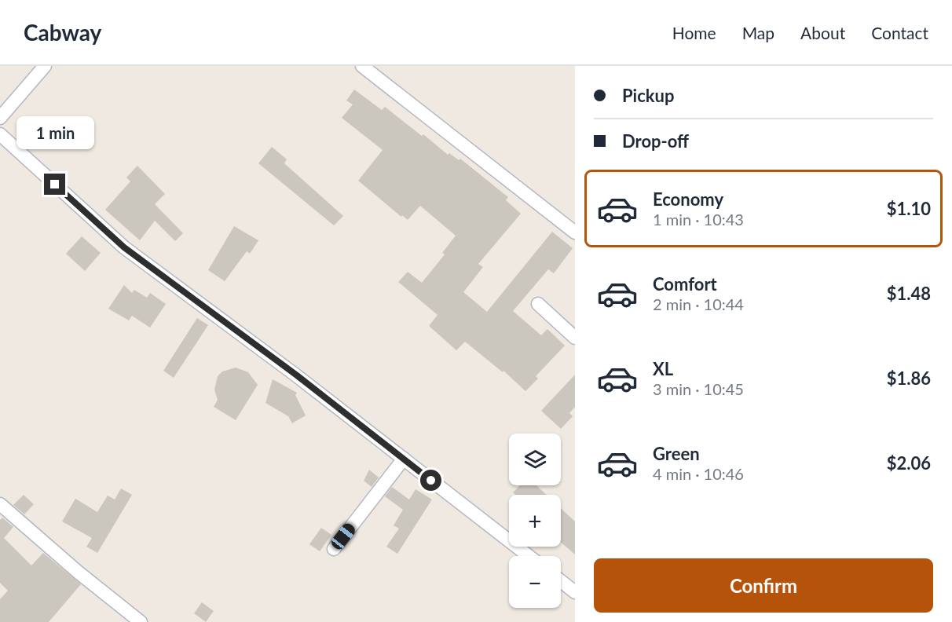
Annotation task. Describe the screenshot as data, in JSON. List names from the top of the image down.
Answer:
{
  "page": {
    "header": "Cabway",
    "nav": [
      "Home",
      "Map",
      "About",
      "Contact"
    ],
    "banner": ["Pickup", "Drop-off"],
    "bubble": "1 min",
    "list": [
      {
        "name": "Economy",
        "note": "1 min · 10:43",
        "value": "$1.10"
      },
      {
        "name": "Comfort",
        "note": "2 min · 10:44",
        "value": "$1.48"
      },
      {
        "name": "XL",
        "note": "3 min · 10:45",
        "value": "$1.86"
      },
      {
        "name": "Green",
        "note": "4 min · 10:46",
        "value": "$2.06"
      }
    ],
    "map_buttons": ["+", "−"],
    "buttons": "Confirm"
  }
}
